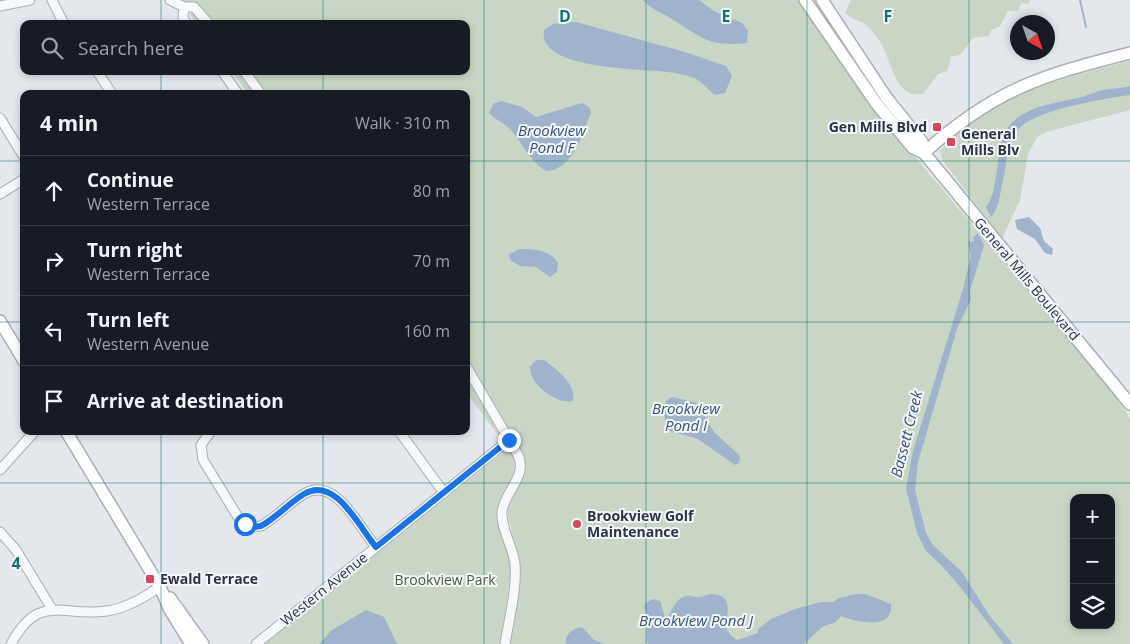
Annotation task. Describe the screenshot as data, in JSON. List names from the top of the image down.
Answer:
{
  "streets": {
    "street": ["General Mills Boulevard", "Western Avenue"]
  },
  "water": [
    "Brookview Pond F",
    "Brookview Pond I",
    "Bassett Creek",
    "Brookview Pond J"
  ],
  "parks": ["Brookview Park"],
  "places": {
    "transit": ["Gen Mills Blvd", "General Mills Blv", "Ewald Terrace"],
    "other": ["Brookview Golf Maintenance"]
  },
  "north": "bottom right",
  "page": {
    "search": "Search here",
    "heading": ["4 min", "Walk · 310 m"],
    "list": [
      ["Continue", "Western Terrace", "80 m"],
      ["Turn right", "Western Terrace", "70 m"],
      ["Turn left", "Western Avenue", "160 m"],
      "Arrive at destination"
    ],
    "map_buttons": ["+", "−"]
  },
  "grid": {
    "columns": ["D", "E", "F"],
    "rows": ["4"]
  }
}
